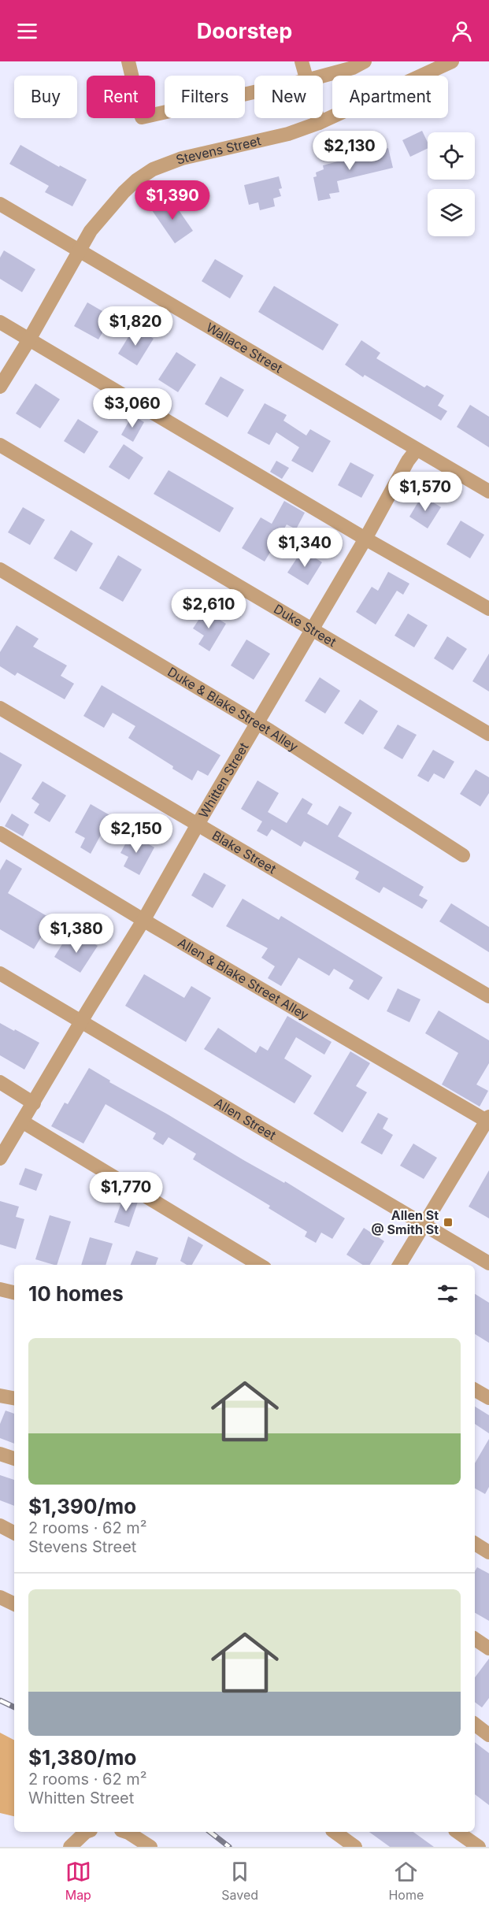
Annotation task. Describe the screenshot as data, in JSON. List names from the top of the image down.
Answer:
{
  "streets": {
    "street": [
      "Stevens Street",
      "Wallace Street",
      "Duke Street",
      "Duke & Blake Street Alley",
      "Whitten Street",
      "Blake Street",
      "Allen & Blake Street Alley",
      "Allen Street"
    ]
  },
  "crossings": [
    ["Stevens Street", "Wallace Street"],
    ["Wallace Street", "Whitten Street"],
    ["Duke Street", "Whitten Street"],
    ["Duke & Blake Street Alley", "Whitten Street"],
    ["Whitten Street", "Blake Street"],
    ["Whitten Street", "Allen & Blake Street Alley"],
    ["Whitten Street", "Allen Street"]
  ],
  "places": {
    "transit": ["Allen St @ Smith St"]
  },
  "page": {
    "header": "Doorstep",
    "chip": [
      "Buy",
      "Rent",
      "Filters",
      "New",
      "Apartment"
    ],
    "price": [
      "$2,130",
      "$1,390",
      "$1,820",
      "$3,060",
      "$1,570",
      "$1,340",
      "$2,610",
      "$2,150",
      "$1,380",
      "$1,770"
    ],
    "heading": "10 homes",
    "list": [
      {
        "name": "$1,390/mo",
        "note": "2 rooms · 62 m² · Stevens Street"
      },
      {
        "name": "$1,380/mo",
        "note": "2 rooms · 62 m² · Whitten Street"
      }
    ],
    "tabs": ["Map", "Saved", "Home"]
  }
}
